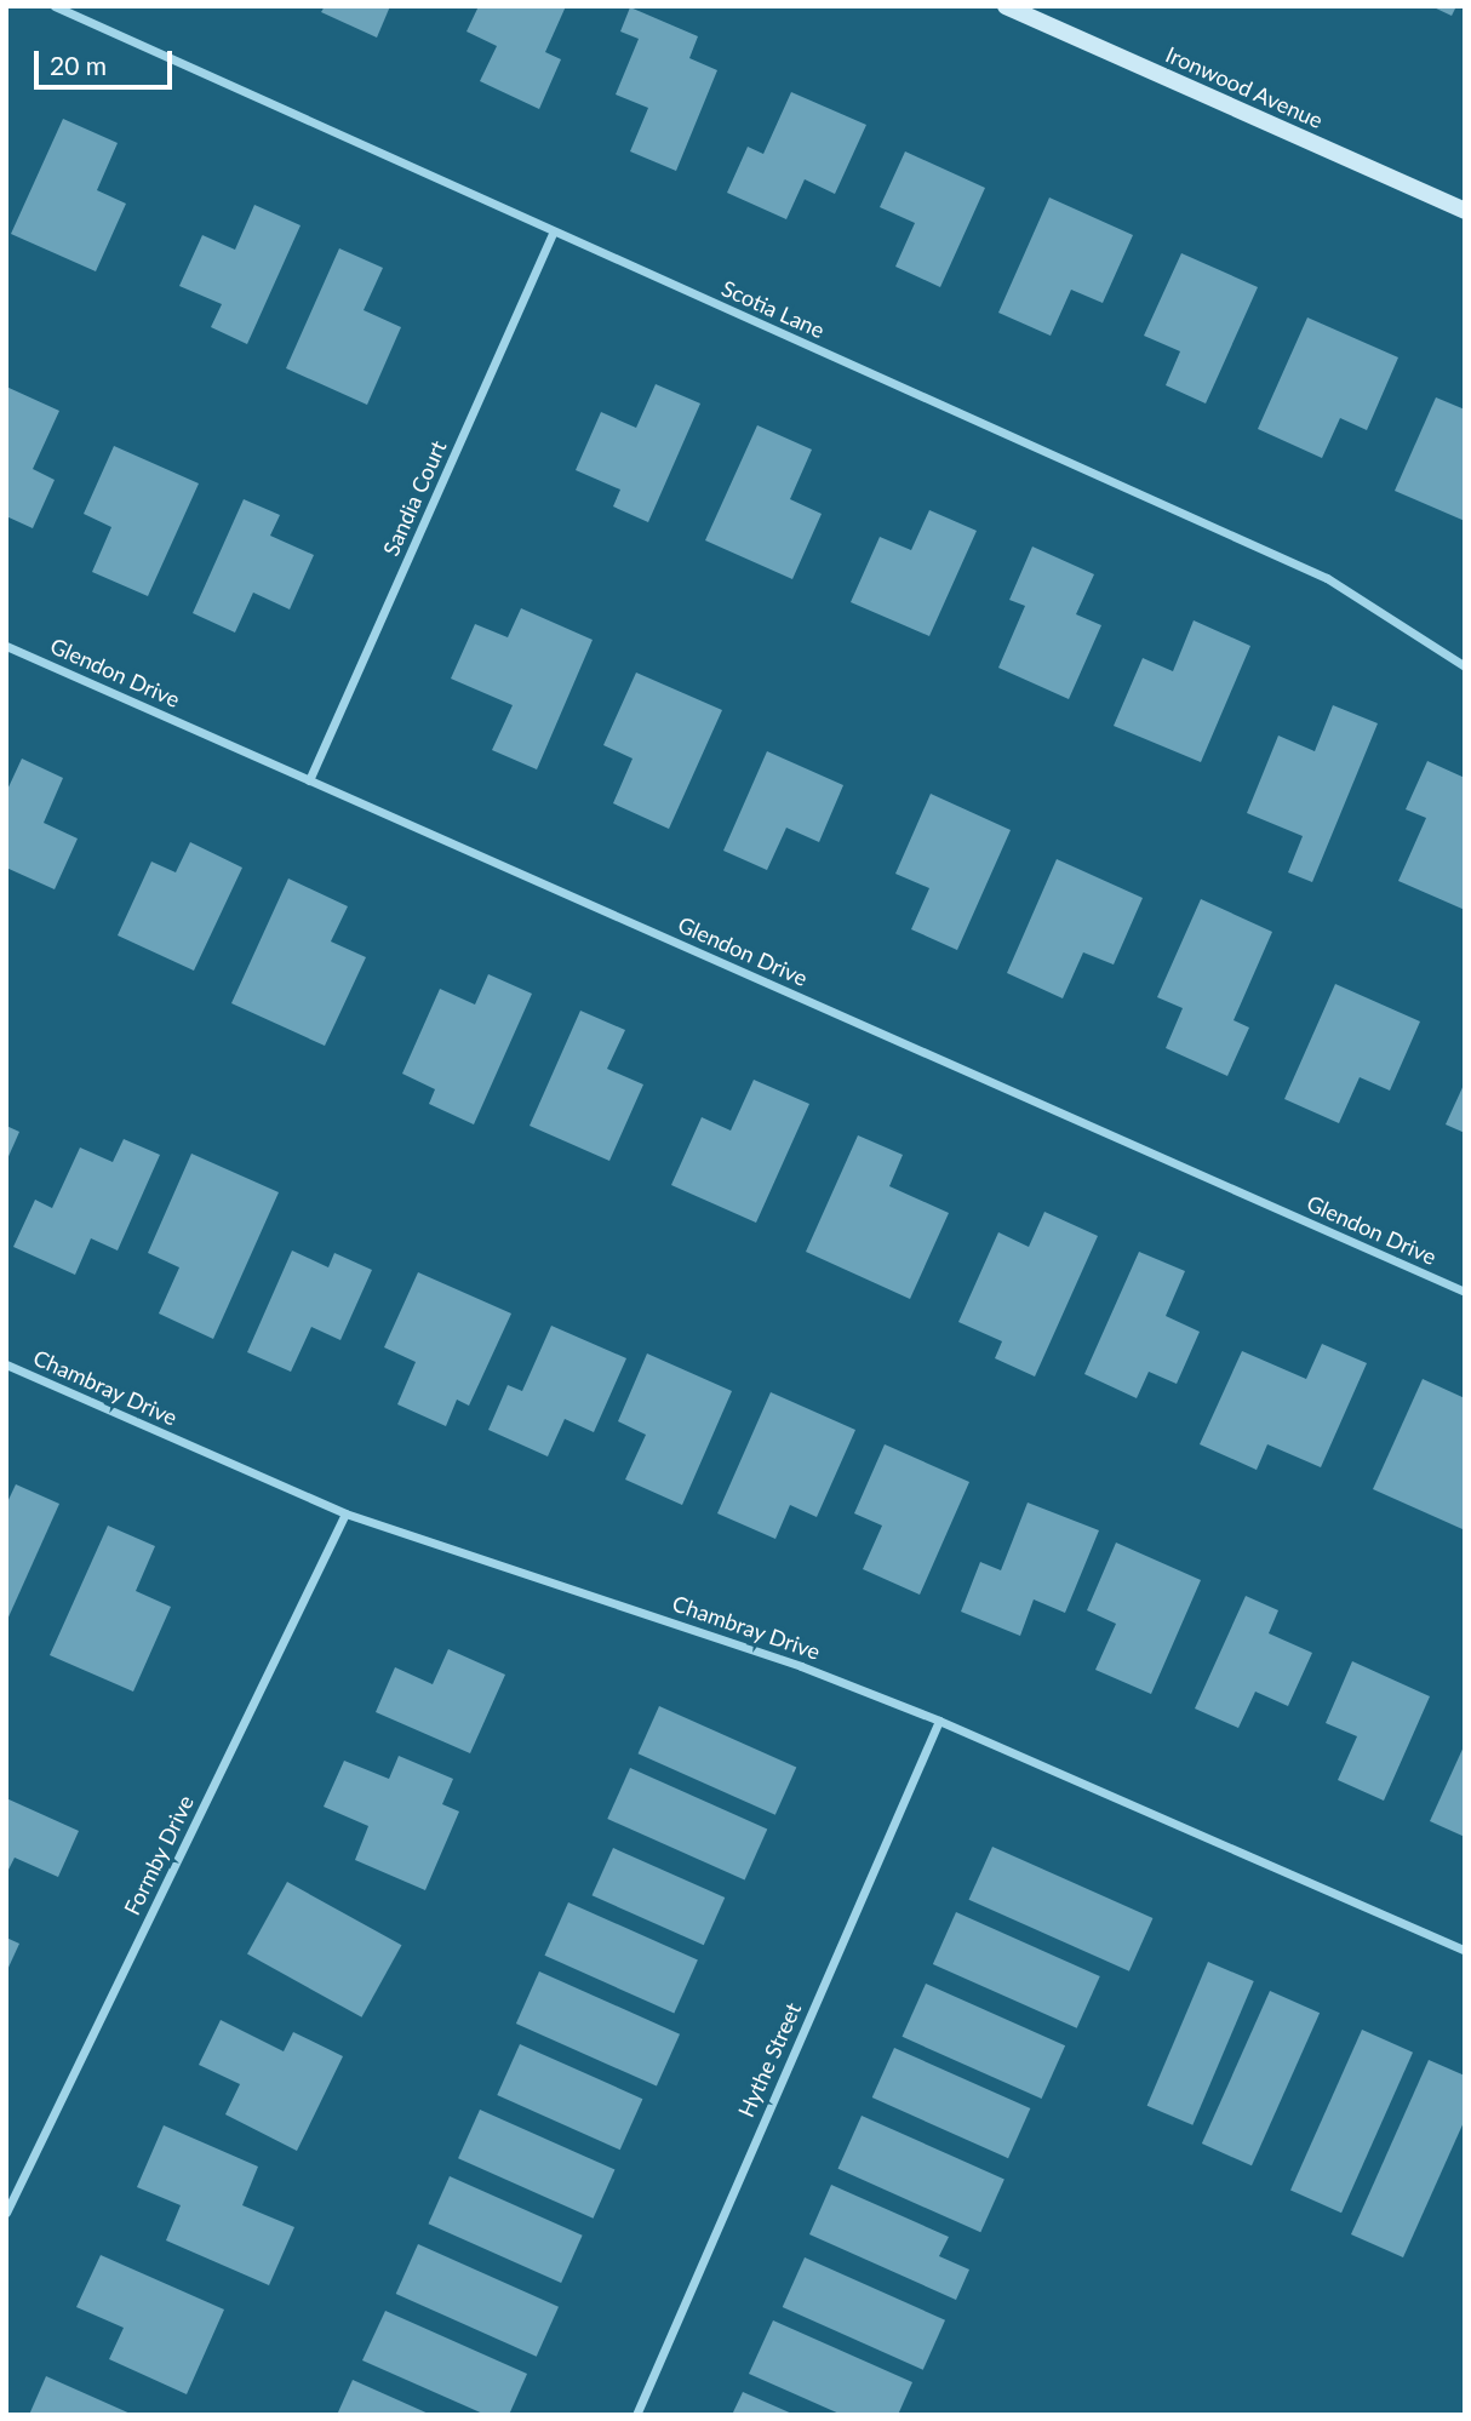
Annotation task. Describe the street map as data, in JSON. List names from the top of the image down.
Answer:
{
  "streets": {
    "main road": ["Ironwood Avenue"],
    "street": [
      "Scotia Lane",
      "Sandia Court",
      "Glendon Drive",
      "Chambray Drive",
      "Formby Drive",
      "Hythe Street"
    ]
  },
  "crossings": [
    ["Scotia Lane", "Sandia Court"],
    ["Sandia Court", "Glendon Drive"],
    ["Chambray Drive", "Formby Drive"],
    ["Chambray Drive", "Hythe Street"]
  ],
  "scale_bar": "20 m"
}
